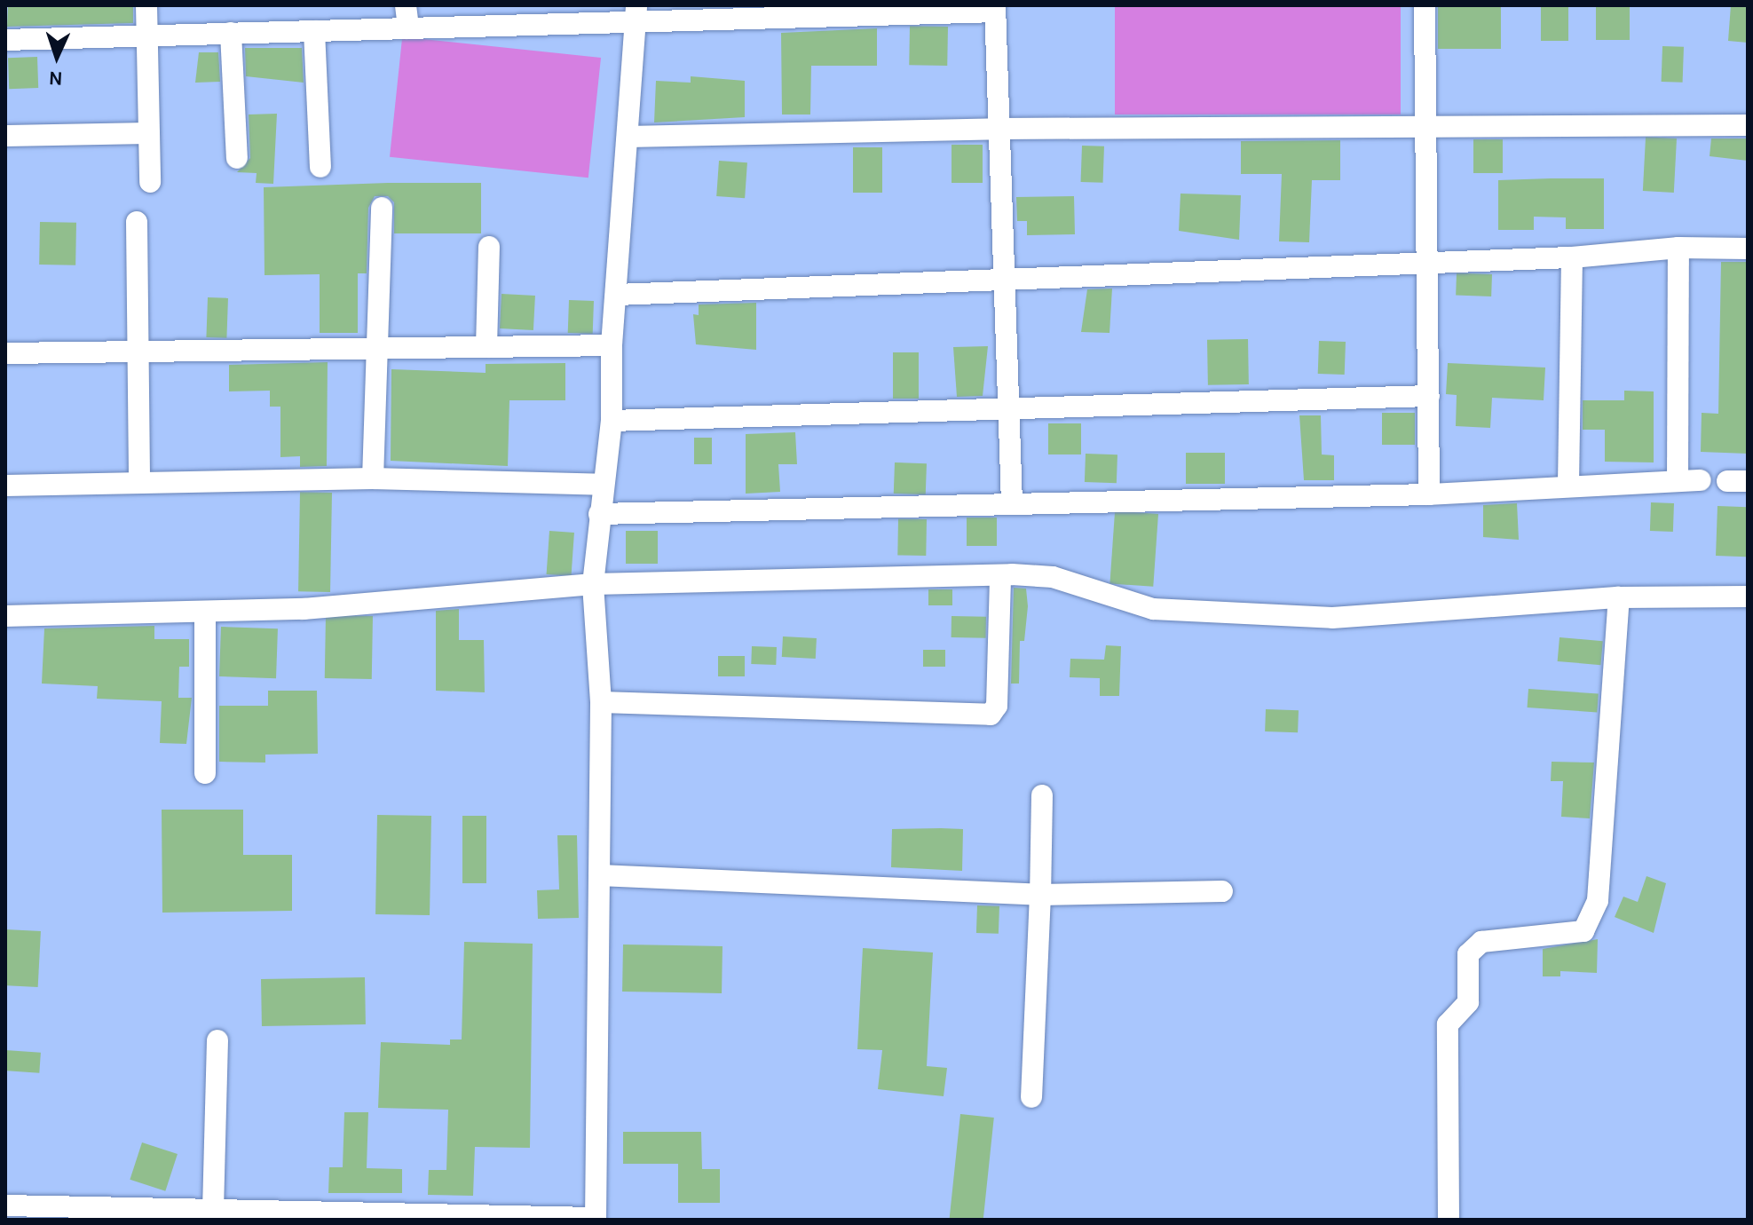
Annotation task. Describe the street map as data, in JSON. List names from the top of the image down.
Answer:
{
  "north": "bottom"
}
